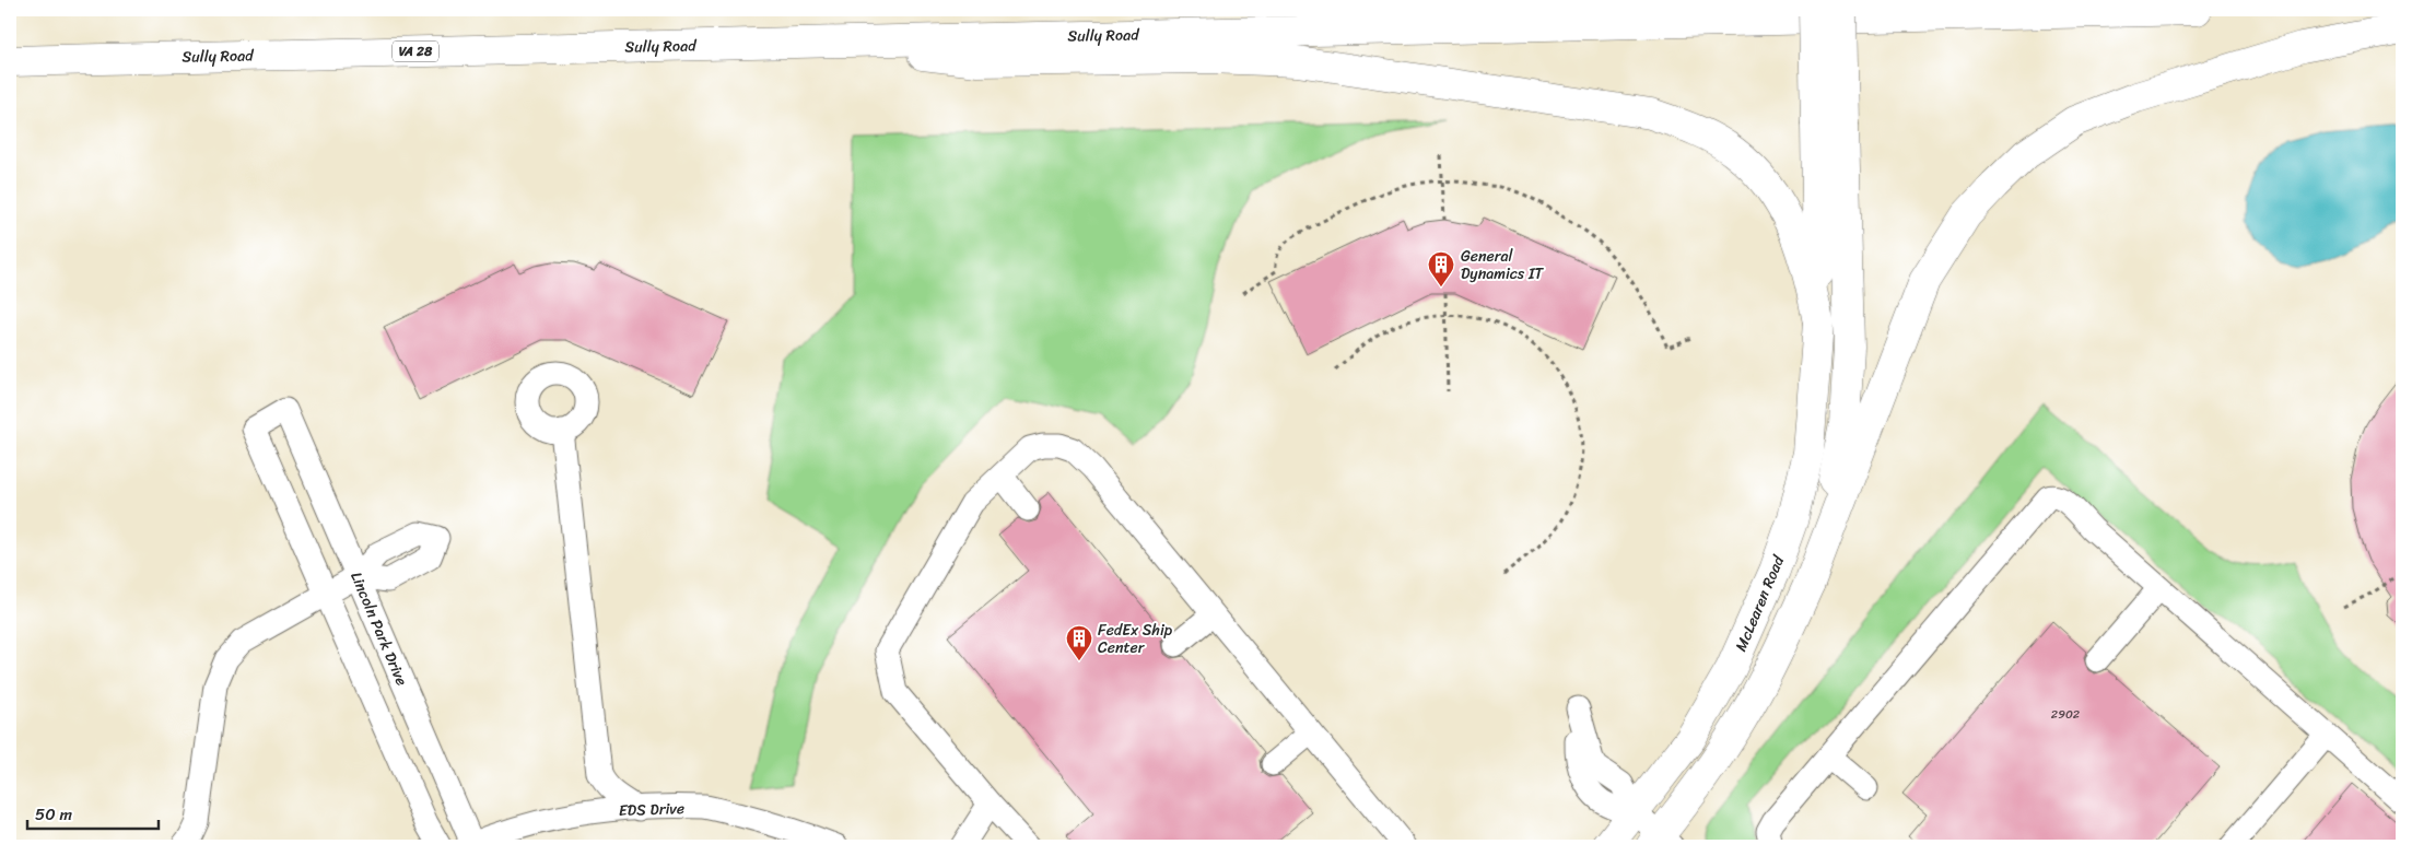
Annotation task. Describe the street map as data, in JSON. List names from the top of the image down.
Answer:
{
  "streets": {
    "main road": ["Sully Road", "VA 28", "McLearen Road"],
    "street": ["Lincoln Park Drive", "EDS Drive"]
  },
  "crossings": [
    ["Lincoln Park Drive", "EDS Drive"]
  ],
  "places": {
    "building": ["General Dynamics IT", "FedEx Ship Center"]
  },
  "house_numbers": ["2902"],
  "scale_bar": "50 m"
}
